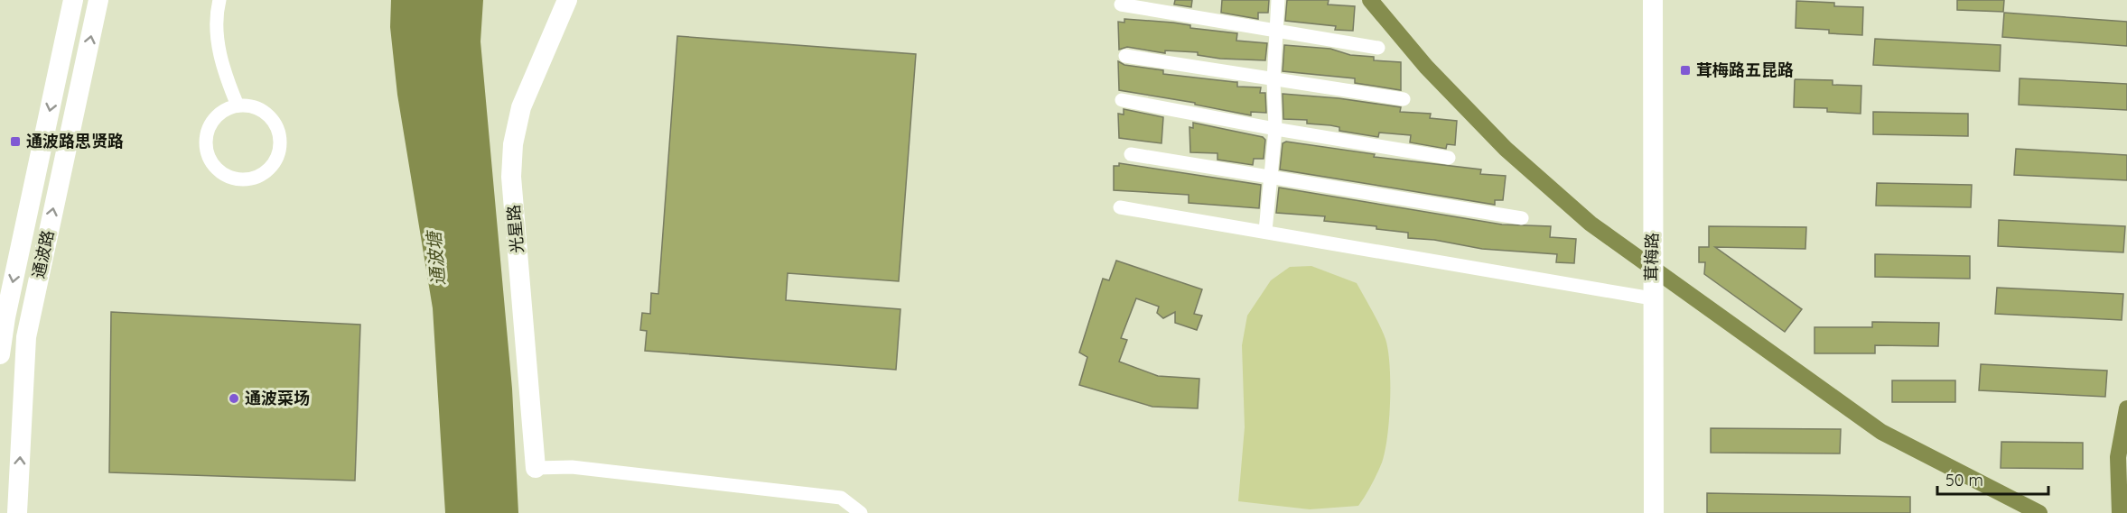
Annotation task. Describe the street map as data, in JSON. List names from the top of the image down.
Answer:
{
  "streets": {
    "street": ["光星路", "通波路", "茸梅路"]
  },
  "water": ["通波塘"],
  "places": {
    "transit": ["茸梅路五昆路", "通波路思贤路"],
    "other": ["通波菜场"]
  },
  "scale_bar": "50 m"
}
